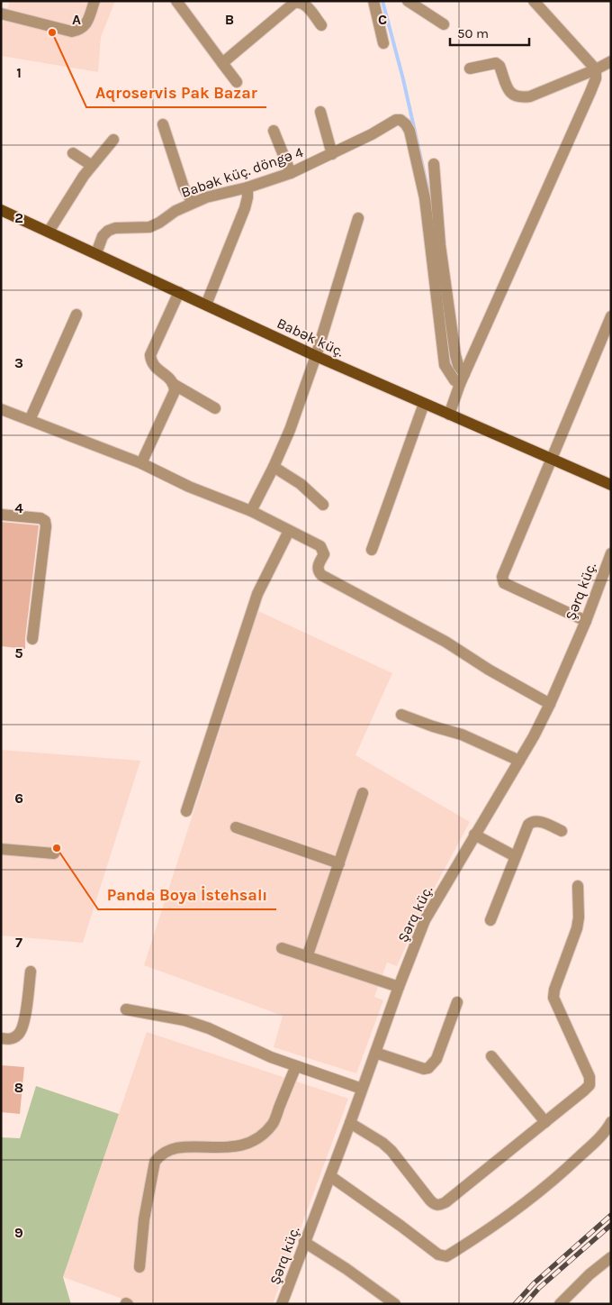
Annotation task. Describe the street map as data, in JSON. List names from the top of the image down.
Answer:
{
  "streets": {
    "main road": ["Babək küç."],
    "street": ["Babək küç. döngə 4", "Şərq küç."]
  },
  "crossings": [
    ["Babək küç. döngə 4", "Babək küç."]
  ],
  "places": ["Aqroservis Pak Bazar", "Panda Boya İstehsalı"],
  "scale_bar": "50 m",
  "grid": {
    "columns": ["A", "B", "C"],
    "rows": [
      "1",
      "2",
      "3",
      "4",
      "5",
      "6",
      "7",
      "8",
      "9"
    ]
  }
}
